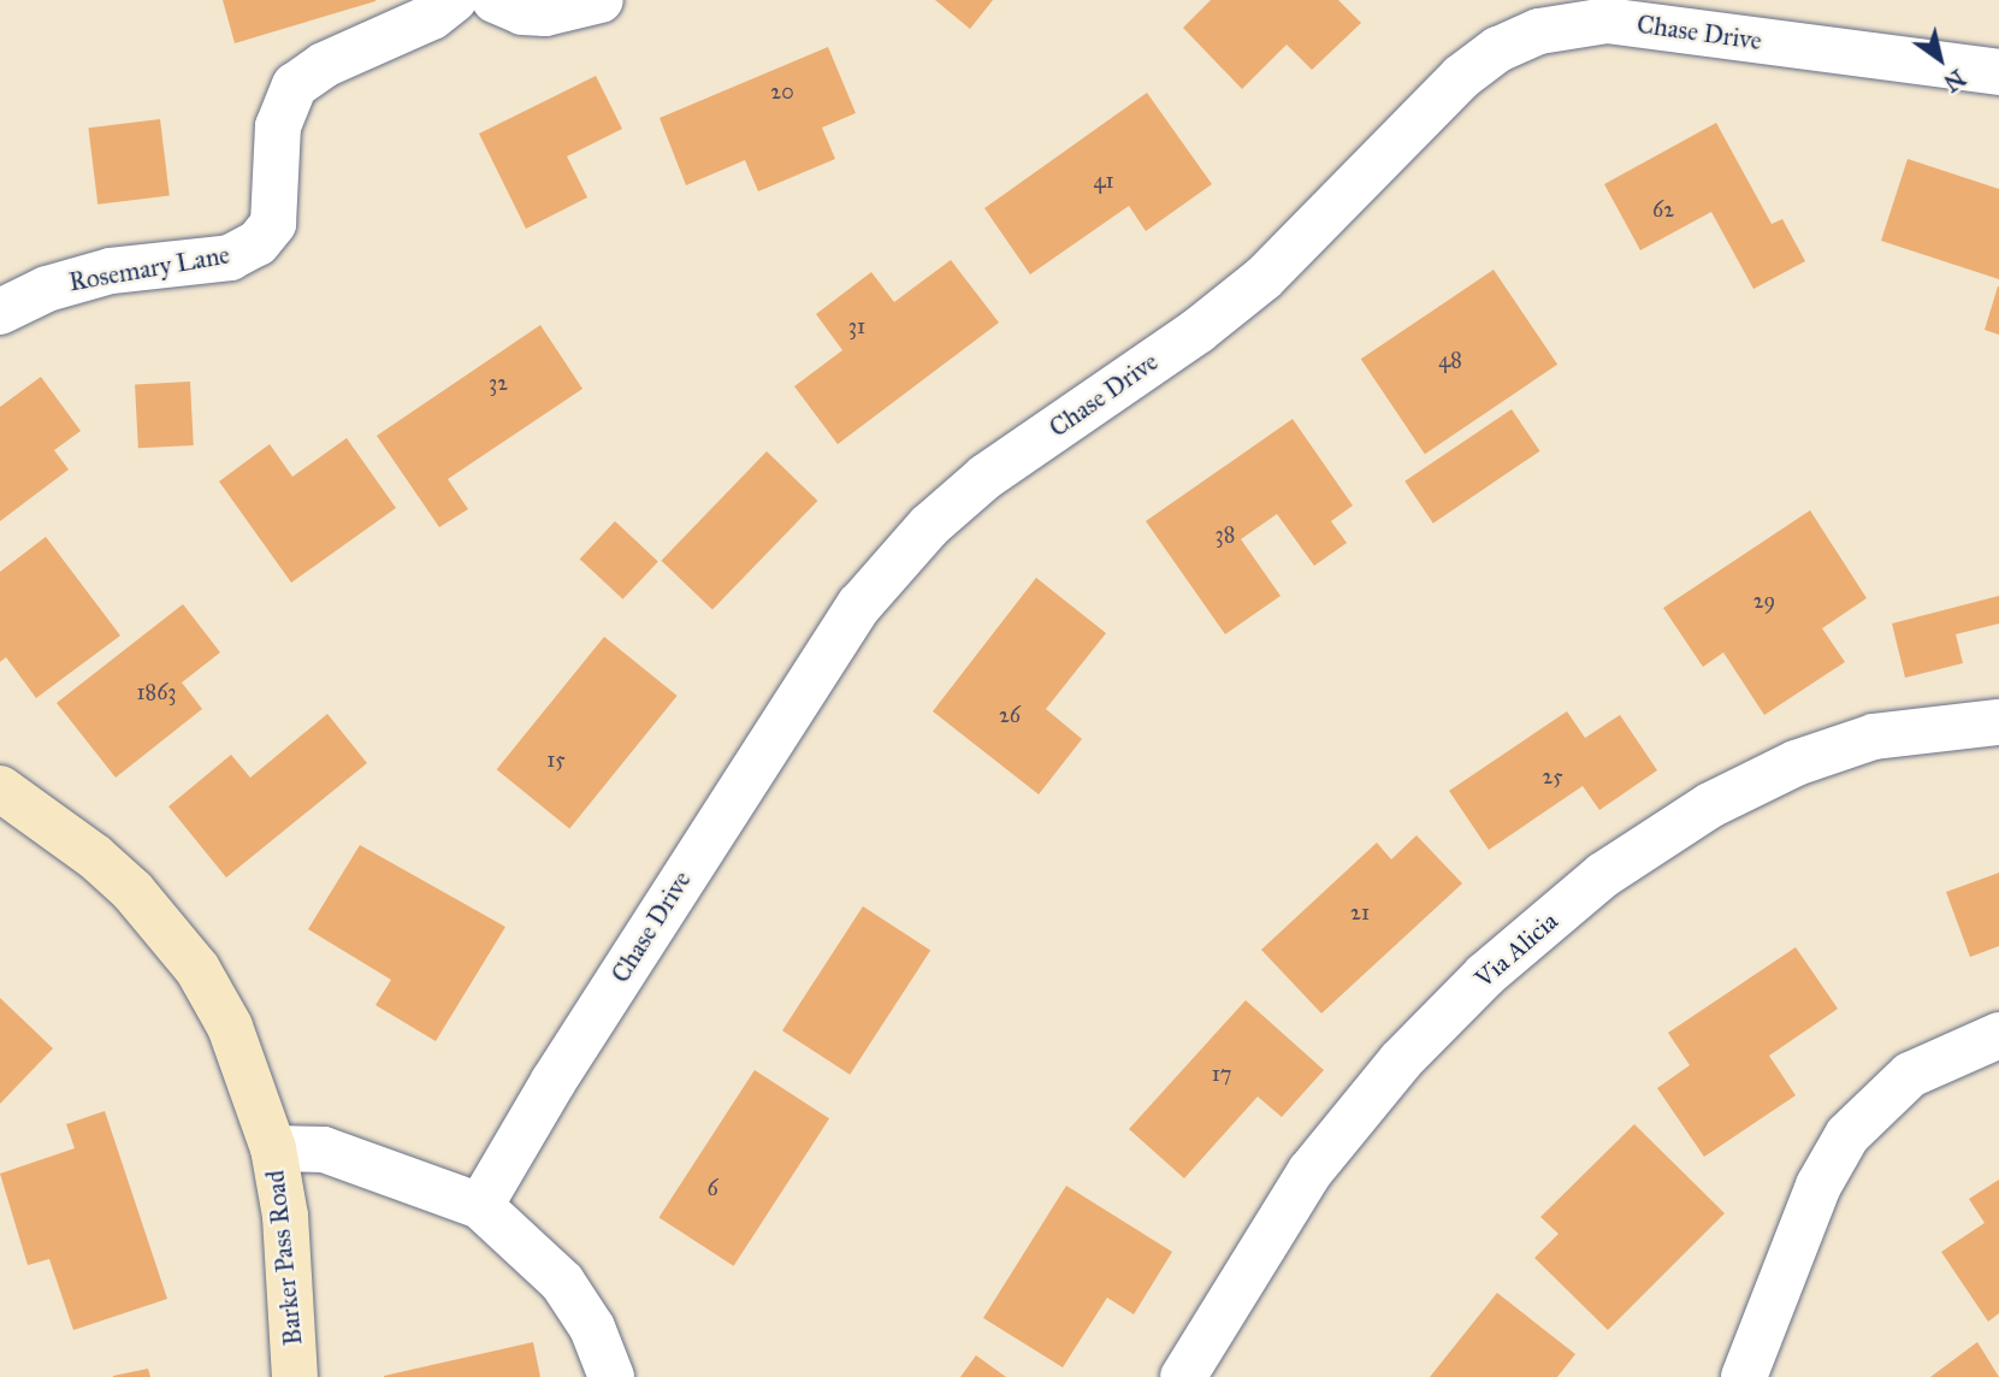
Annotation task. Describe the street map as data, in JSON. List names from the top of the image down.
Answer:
{
  "streets": {
    "street": [
      "Chase Drive",
      "Rosemary Lane",
      "Via Alicia",
      "Barker Pass Road"
    ]
  },
  "house_numbers": [
    "20",
    "41",
    "62",
    "31",
    "48",
    "32",
    "38",
    "29",
    "1863",
    "26",
    "15",
    "25",
    "21",
    "17",
    "6"
  ],
  "north": "bottom right"
}
